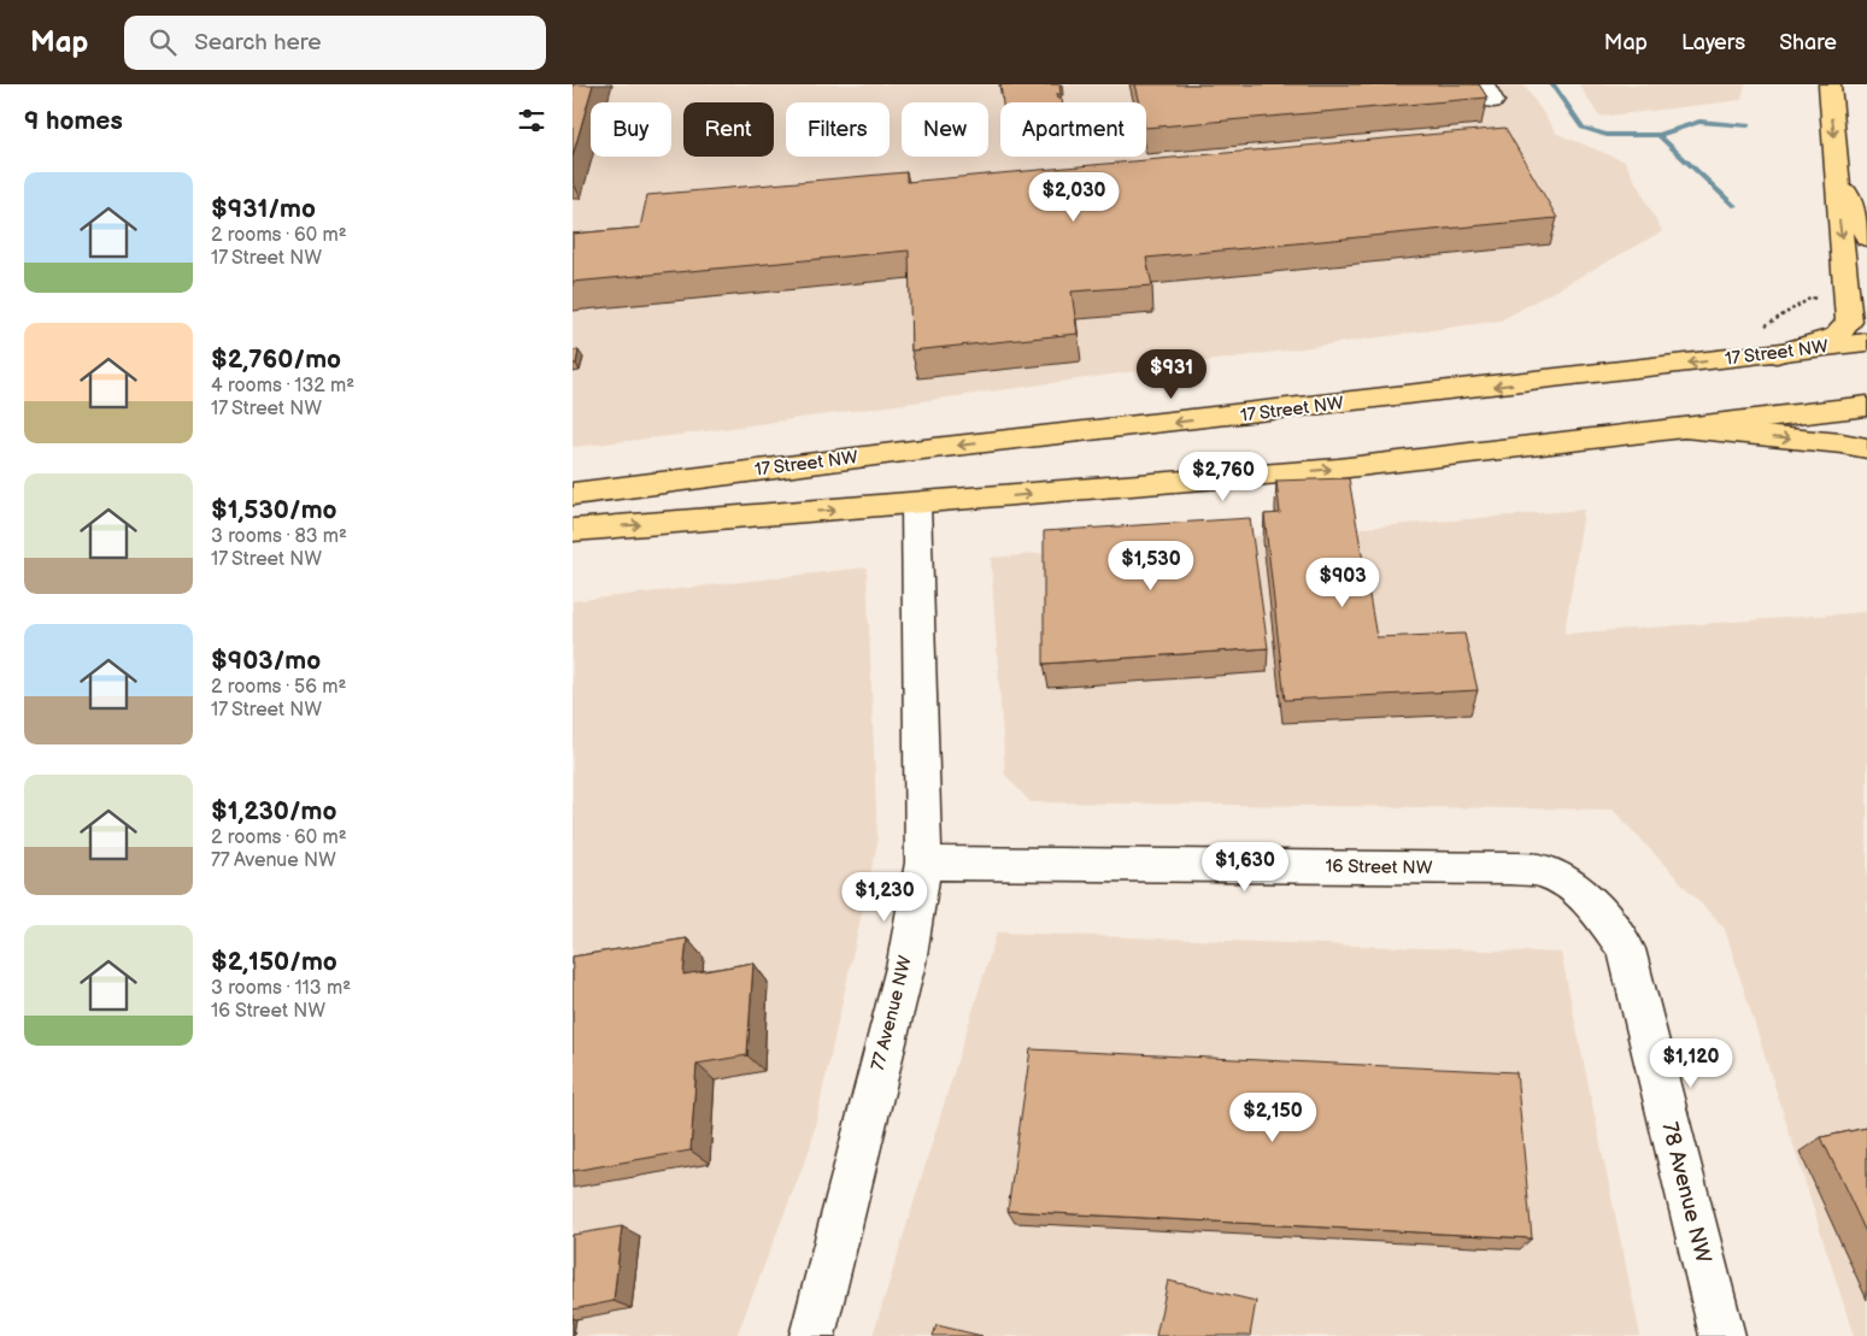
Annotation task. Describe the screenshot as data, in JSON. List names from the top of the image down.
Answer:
{
  "streets": {
    "main road": ["17 Street NW"],
    "street": ["16 Street NW", "77 Avenue NW", "78 Avenue NW"]
  },
  "crossings": [
    ["16 Street NW", "77 Avenue NW"],
    ["16 Street NW", "78 Avenue NW"]
  ],
  "page": {
    "header": "Map",
    "search": "Search here",
    "nav": ["Map", "Layers", "Share"],
    "heading": "9 homes",
    "chip": [
      "Buy",
      "Rent",
      "Filters",
      "New",
      "Apartment"
    ],
    "list": [
      {
        "name": "$931/mo",
        "note": "2 rooms · 60 m² · 17 Street NW"
      },
      {
        "name": "$2,760/mo",
        "note": "4 rooms · 132 m² · 17 Street NW"
      },
      {
        "name": "$1,530/mo",
        "note": "3 rooms · 83 m² · 17 Street NW"
      },
      {
        "name": "$903/mo",
        "note": "2 rooms · 56 m² · 17 Street NW"
      },
      {
        "name": "$1,230/mo",
        "note": "2 rooms · 60 m² · 77 Avenue NW"
      },
      {
        "name": "$2,150/mo",
        "note": "3 rooms · 113 m² · 16 Street NW"
      }
    ],
    "price": [
      "$2,030",
      "$931",
      "$2,760",
      "$1,530",
      "$903",
      "$1,630",
      "$1,230",
      "$1,120",
      "$2,150"
    ]
  }
}
